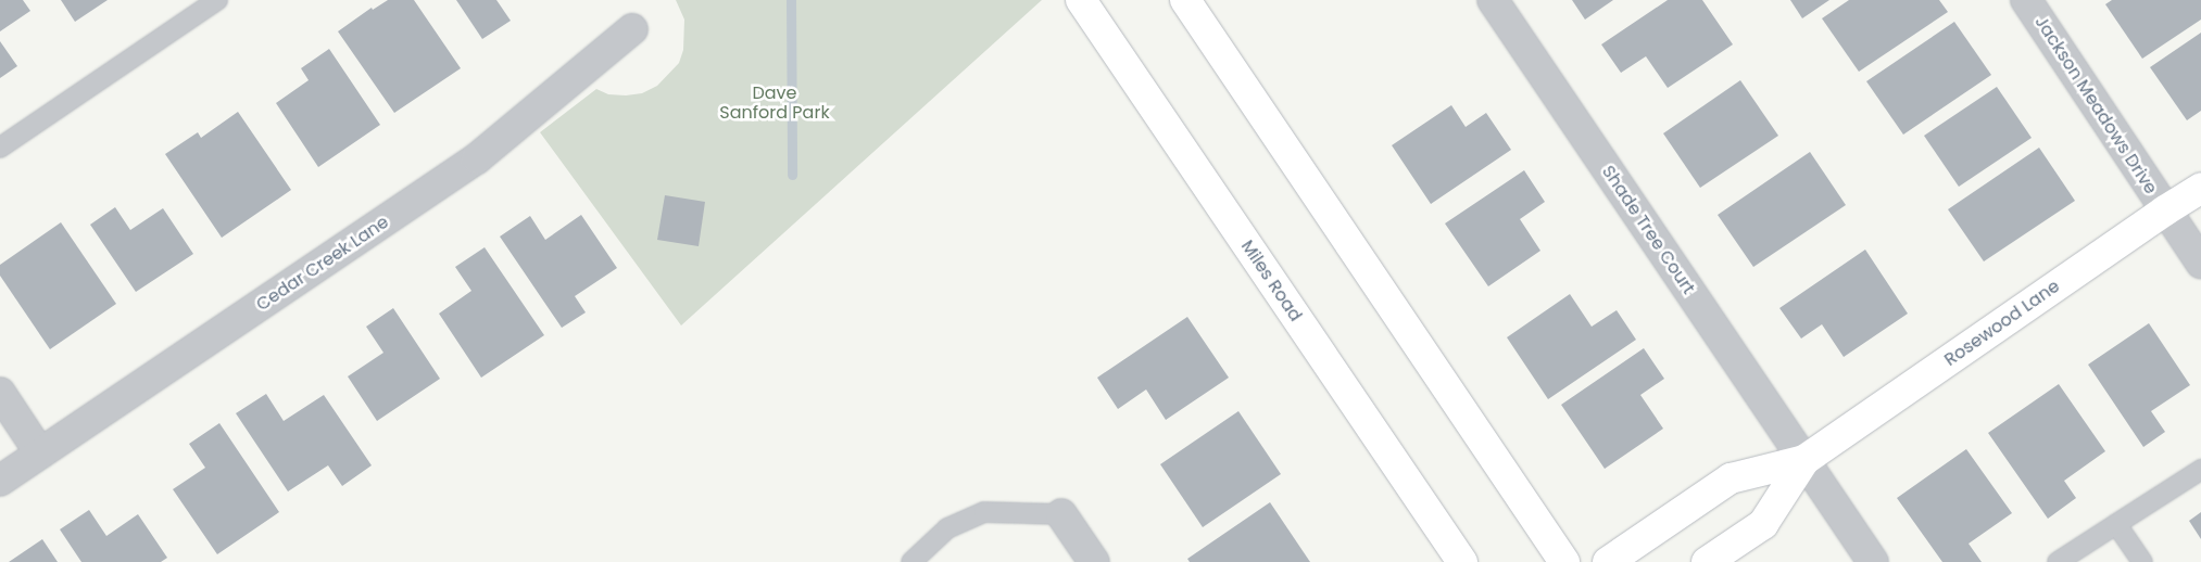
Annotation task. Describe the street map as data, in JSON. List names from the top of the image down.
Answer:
{
  "streets": {
    "main road": ["Miles Road", "Rosewood Lane"],
    "street": ["Jackson Meadows Drive", "Shade Tree Court", "Cedar Creek Lane"]
  },
  "crossings": [
    ["Jackson Meadows Drive", "Rosewood Lane"],
    ["Shade Tree Court", "Rosewood Lane"]
  ],
  "parks": ["Dave Sanford Park"]
}
